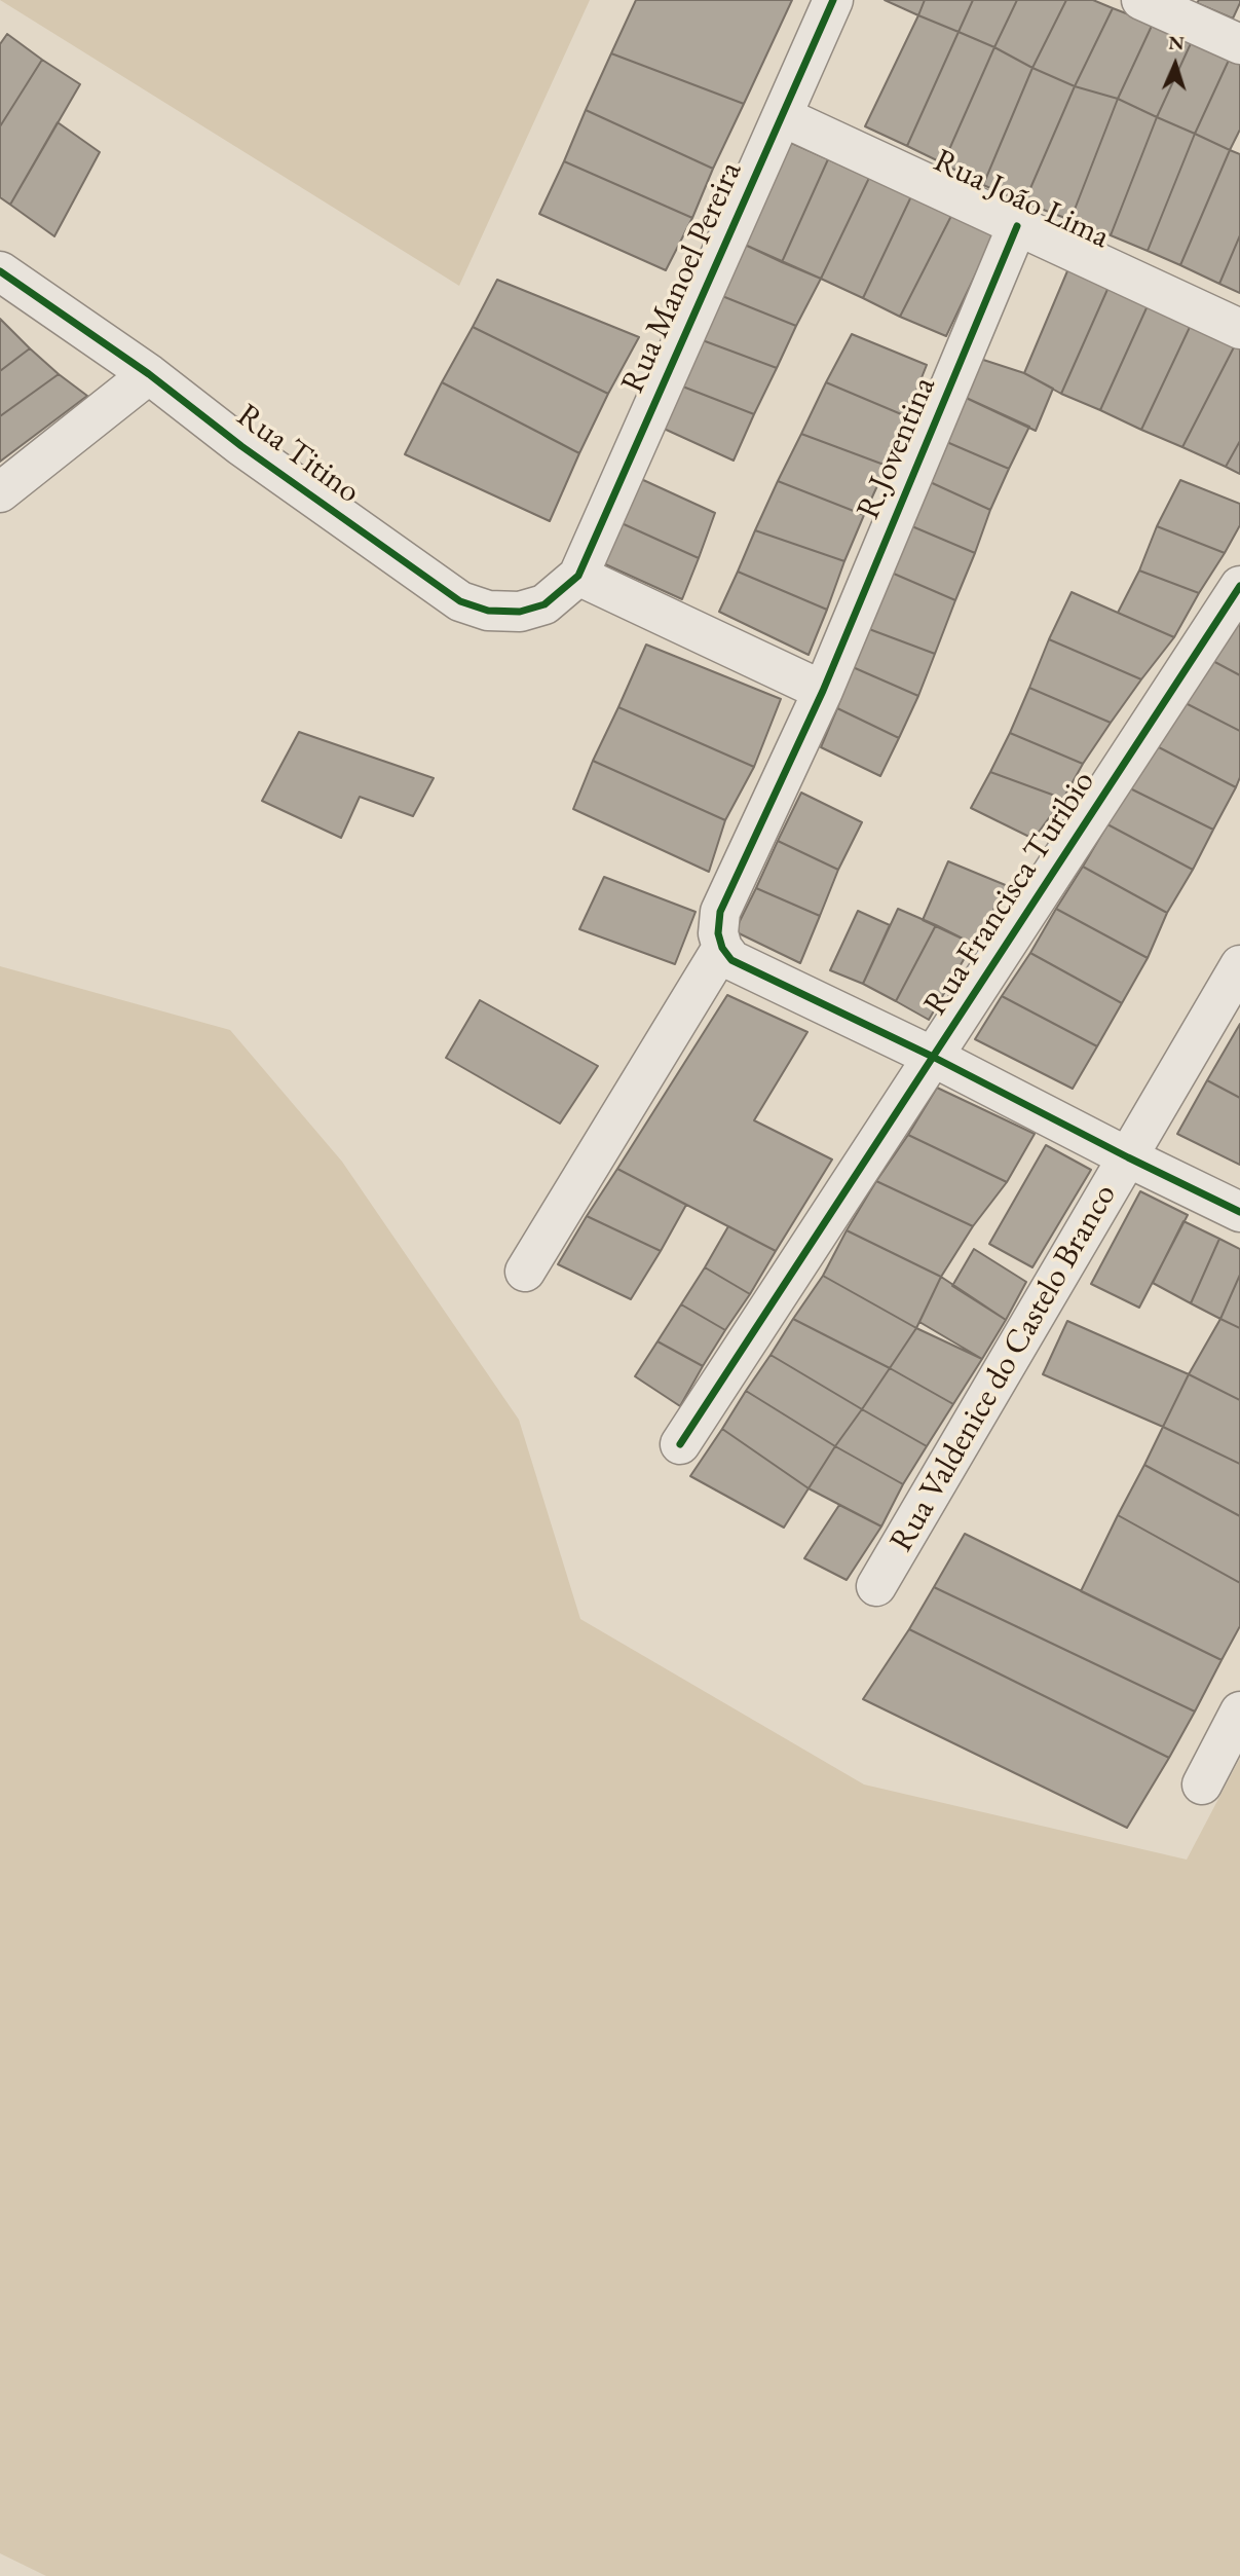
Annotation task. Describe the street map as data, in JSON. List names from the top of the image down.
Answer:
{
  "streets": {
    "street": [
      "Rua João Lima",
      "Rua Manoel Pereira",
      "R.Joventina",
      "Rua Titino",
      "Rua Francisca Turibio",
      "Rua Valdenice do Castelo Branco"
    ]
  },
  "crossings": [
    ["Rua João Lima", "Rua Manoel Pereira"],
    ["Rua João Lima", "R.Joventina"],
    ["Rua Manoel Pereira", "Rua Titino"]
  ],
  "north": "top"
}
